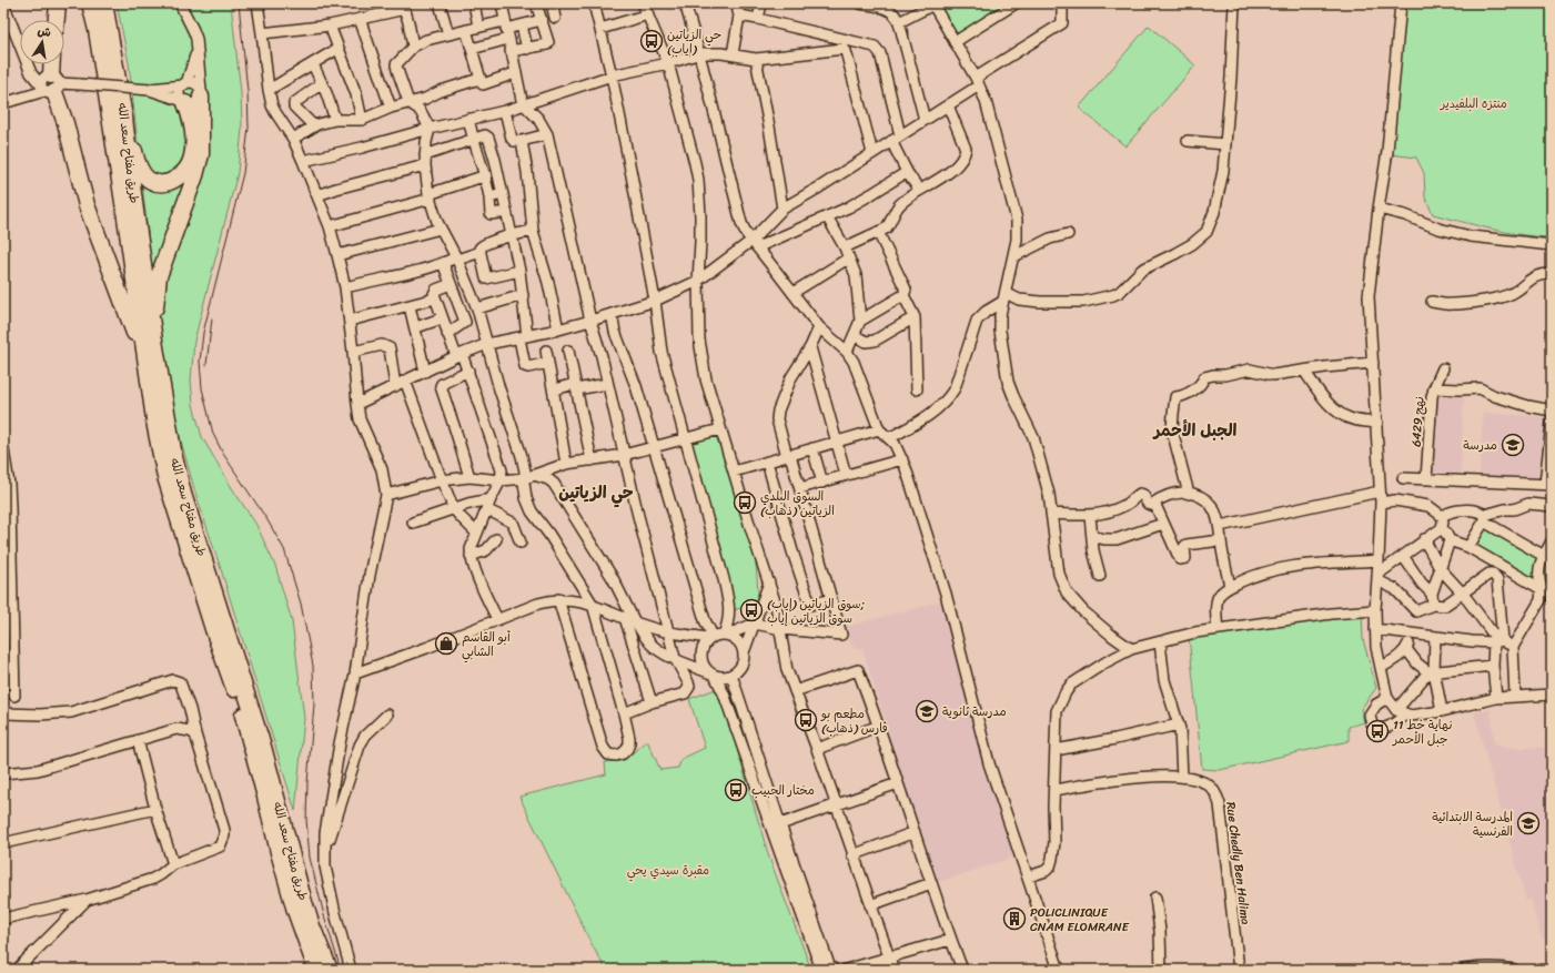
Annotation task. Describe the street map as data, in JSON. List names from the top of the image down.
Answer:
{
  "streets": {
    "highway": ["طريق مفتاح سعد الله"],
    "street": ["نهج 6429", "Rue Chedly Ben Halima"]
  },
  "districts": ["الجبل الأحمر", "حي الزياتين"],
  "parks": ["منتزه البلفيدير", "مقبرة سيدي يحي"],
  "places": {
    "bus stop": [
      "حي الزياتين (إياب)",
      "السوق البلدي الزياتين (ذهاب)",
      "سوق الزياتين (إياب); سوق الزياتين إياب",
      "مطعم بو فارس (ذهاب)",
      "نهاية خط 11 جبل الأحمر",
      "مختار الحبيب"
    ],
    "school or university": ["مدرسة", "مدرسة ثانوية", "المدرسة الابتدائية الفرنسية"],
    "shop": ["أبو القاسم الشابي"],
    "building": ["POLICLINIQUE CNAM ELOMRANE"]
  },
  "north": "top"
}
